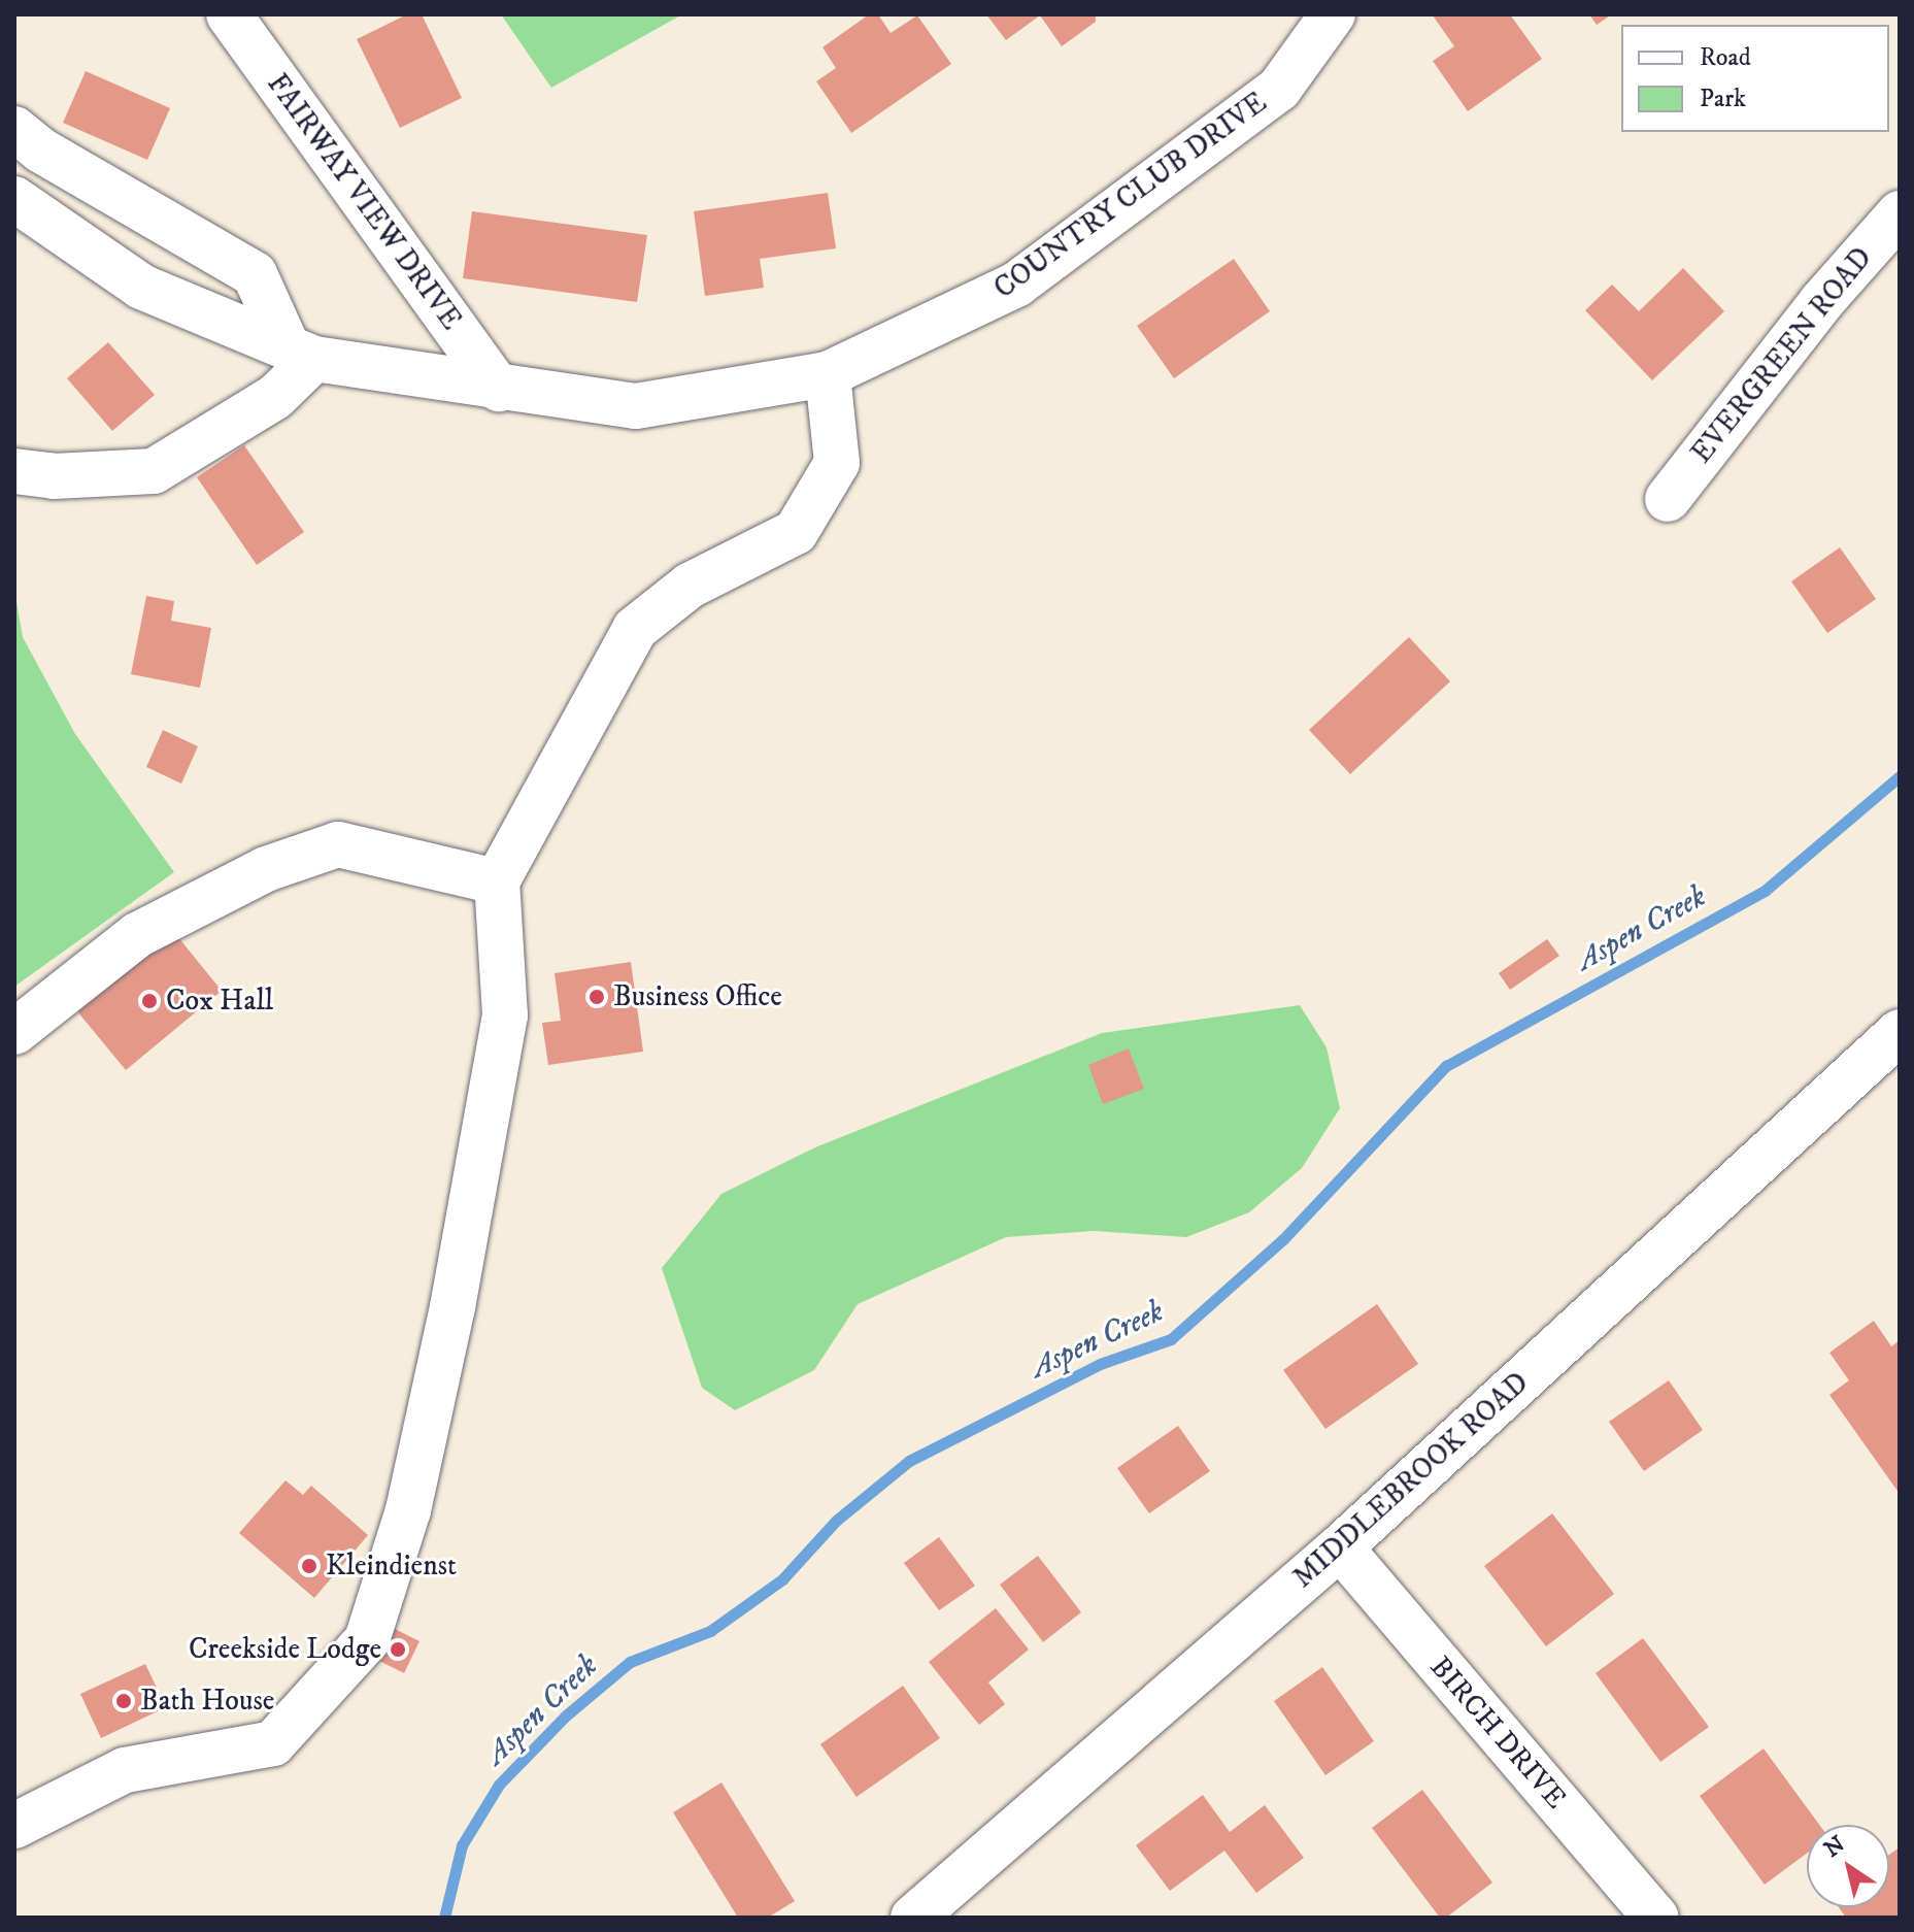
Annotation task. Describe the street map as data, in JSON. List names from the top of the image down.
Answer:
{
  "streets": {
    "street": [
      "COUNTRY CLUB DRIVE",
      "FAIRWAY VIEW DRIVE",
      "EVERGREEN ROAD",
      "MIDDLEBROOK ROAD",
      "BIRCH DRIVE"
    ]
  },
  "crossings": [
    ["COUNTRY CLUB DRIVE", "FAIRWAY VIEW DRIVE"],
    ["MIDDLEBROOK ROAD", "BIRCH DRIVE"]
  ],
  "water": ["Aspen Creek"],
  "places": [
    "Business Office",
    "Cox Hall",
    "Kleindienst",
    "Creekside Lodge",
    "Bath House"
  ],
  "legend": ["Road", "Park"],
  "north": "top left"
}
